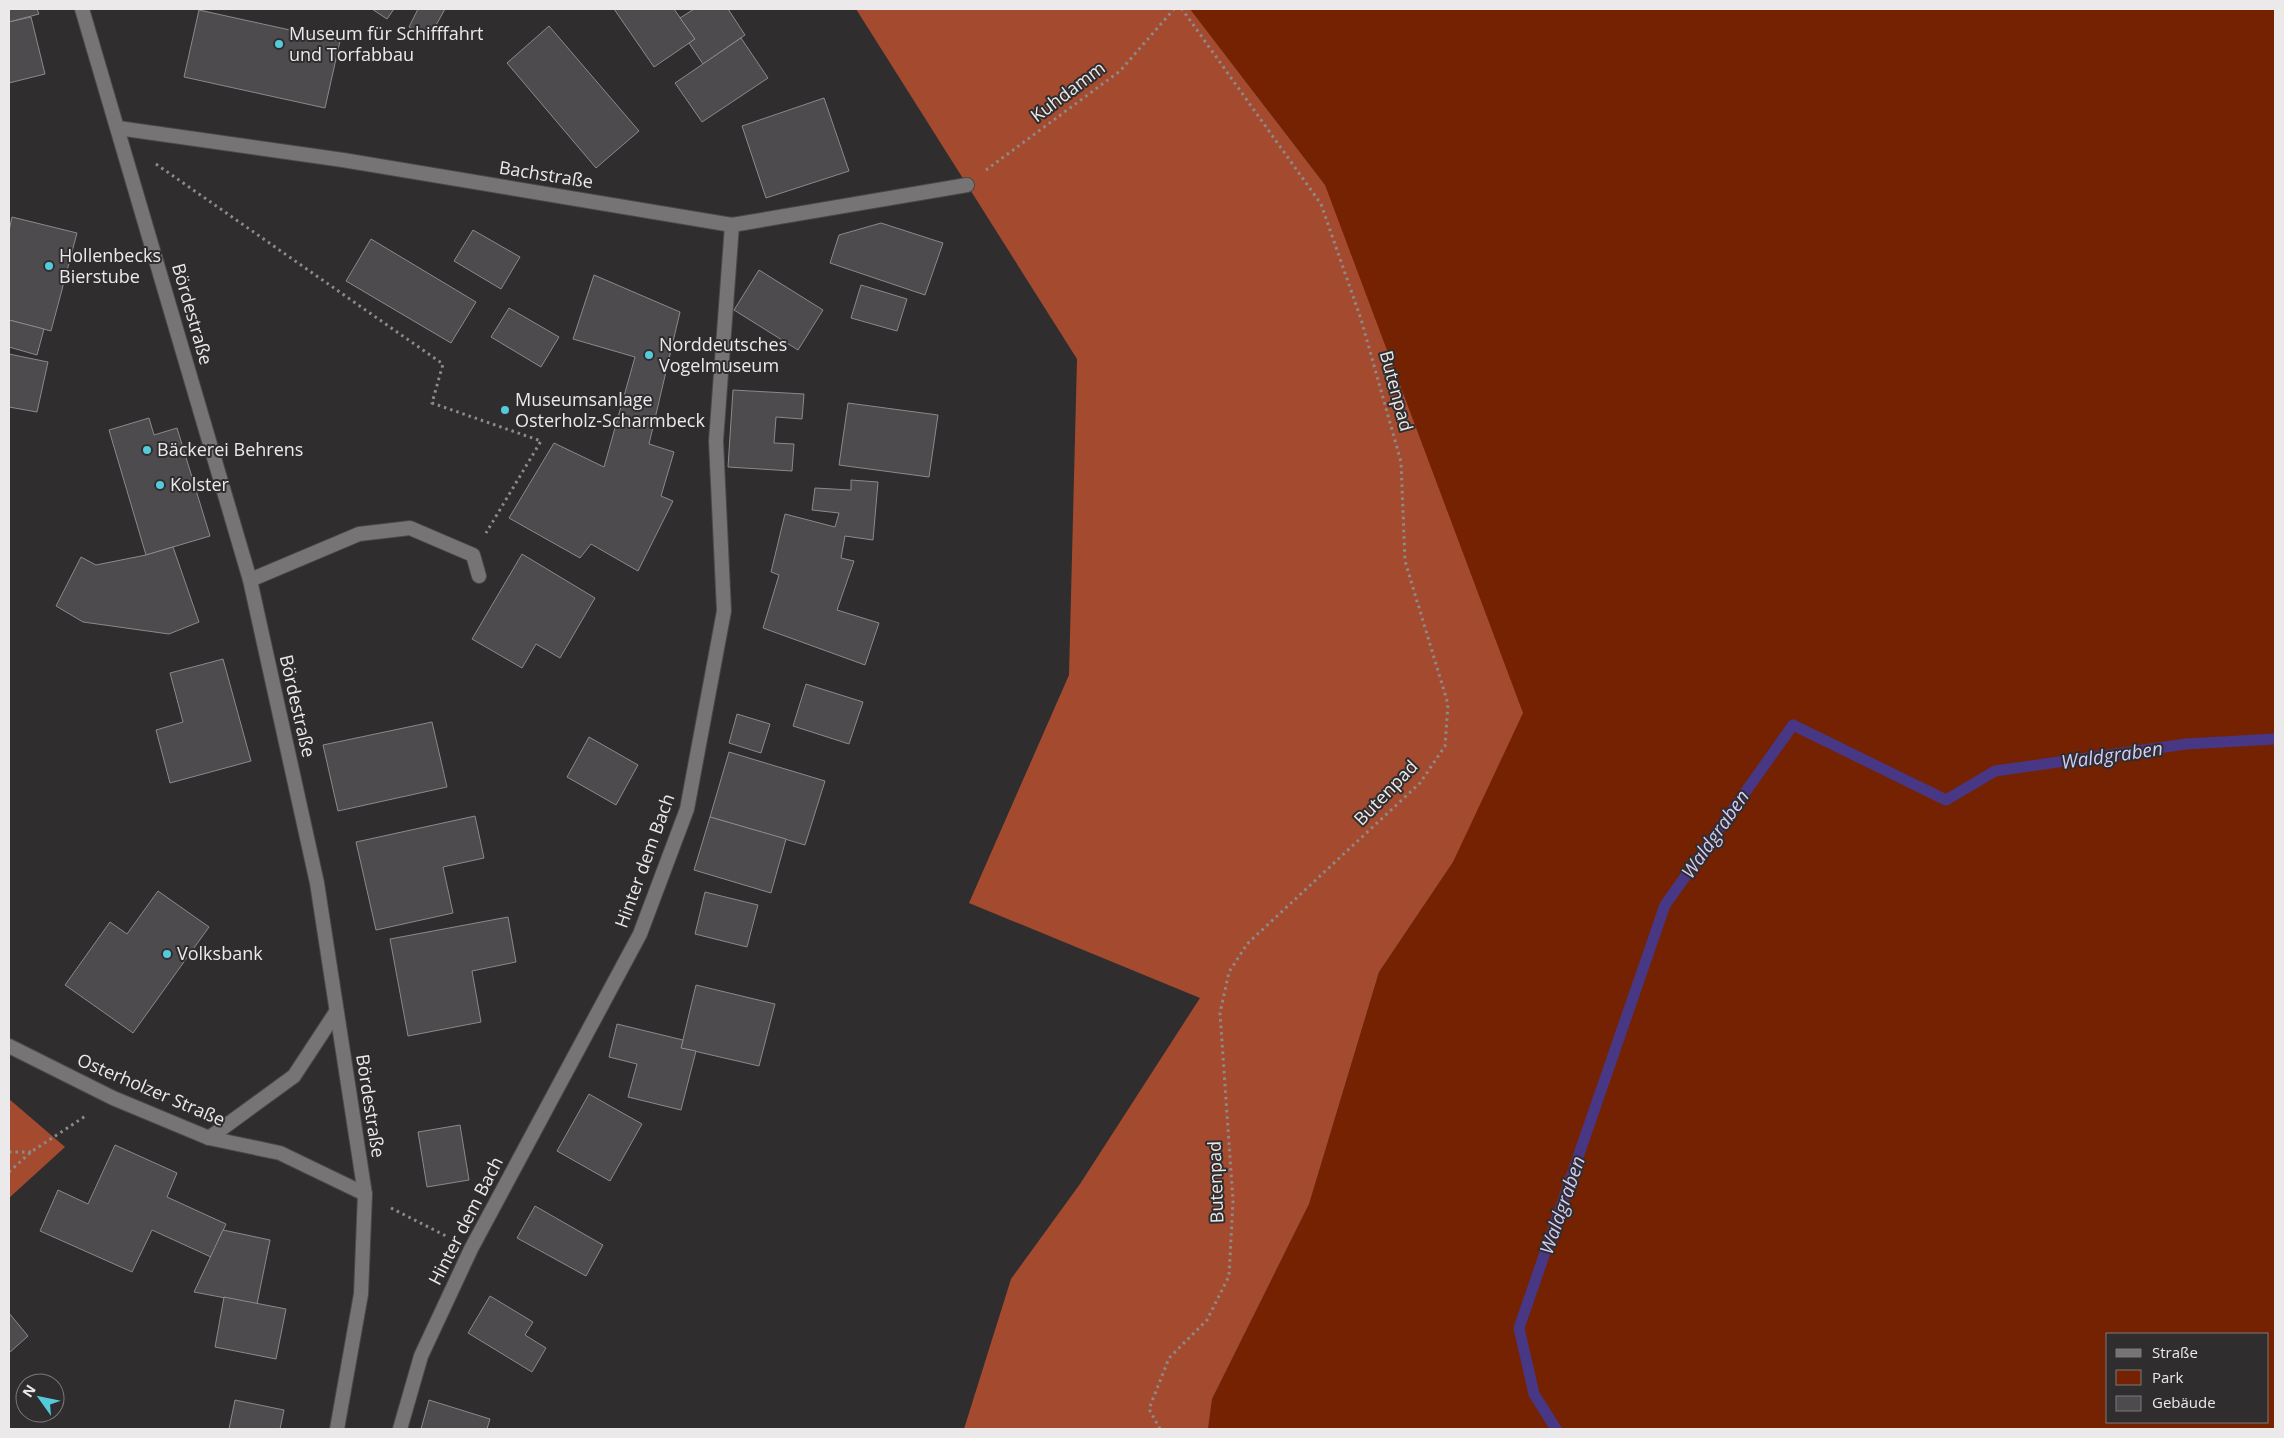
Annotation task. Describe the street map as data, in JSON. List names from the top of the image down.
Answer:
{
  "streets": {
    "street": [
      "Bachstraße",
      "Bördestraße",
      "Hinter dem Bach",
      "Osterholzer Straße"
    ],
    "path": ["Kuhdamm", "Butenpad"]
  },
  "crossings": [
    ["Kuhdamm", "Bachstraße"],
    ["Bachstraße", "Bördestraße"],
    ["Bachstraße", "Hinter dem Bach"],
    ["Bördestraße", "Osterholzer Straße"]
  ],
  "water": ["Waldgraben"],
  "places": [
    "Museum für Schifffahrt und Torfabbau",
    "Hollenbecks Bierstube",
    "Norddeutsches Vogelmuseum",
    "Museumsanlage Osterholz-Scharmbeck",
    "Bäckerei Behrens",
    "Kolster",
    "Volksbank"
  ],
  "legend": ["Straße", "Park", "Gebäude"],
  "north": "top left"
}
